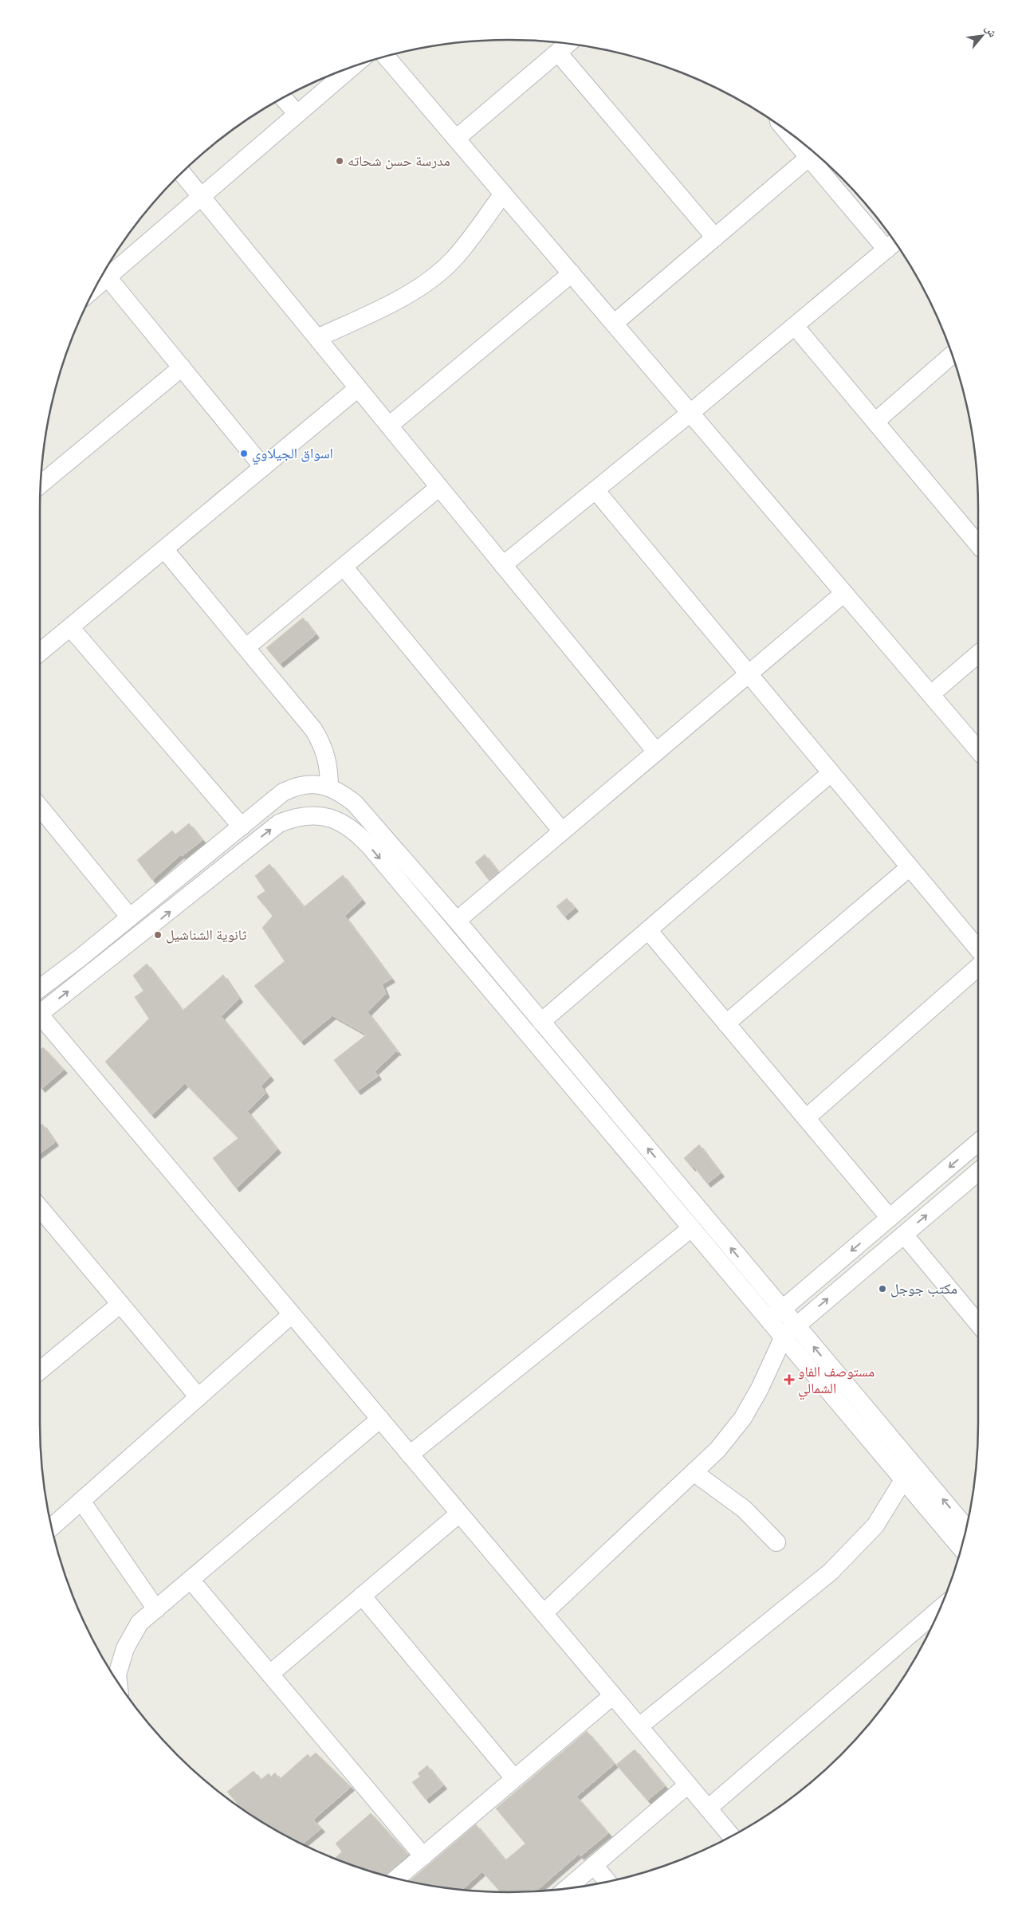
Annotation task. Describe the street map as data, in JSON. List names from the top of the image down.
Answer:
{
  "places": {
    "other": [
      "مدرسة حسن شحاته",
      "اسواق الجيلاوي",
      "ثانوية الشناشيل",
      "مكتب جوجل"
    ],
    "health": ["مستوصف الفاو الشمالي"]
  },
  "north": "top right"
}
